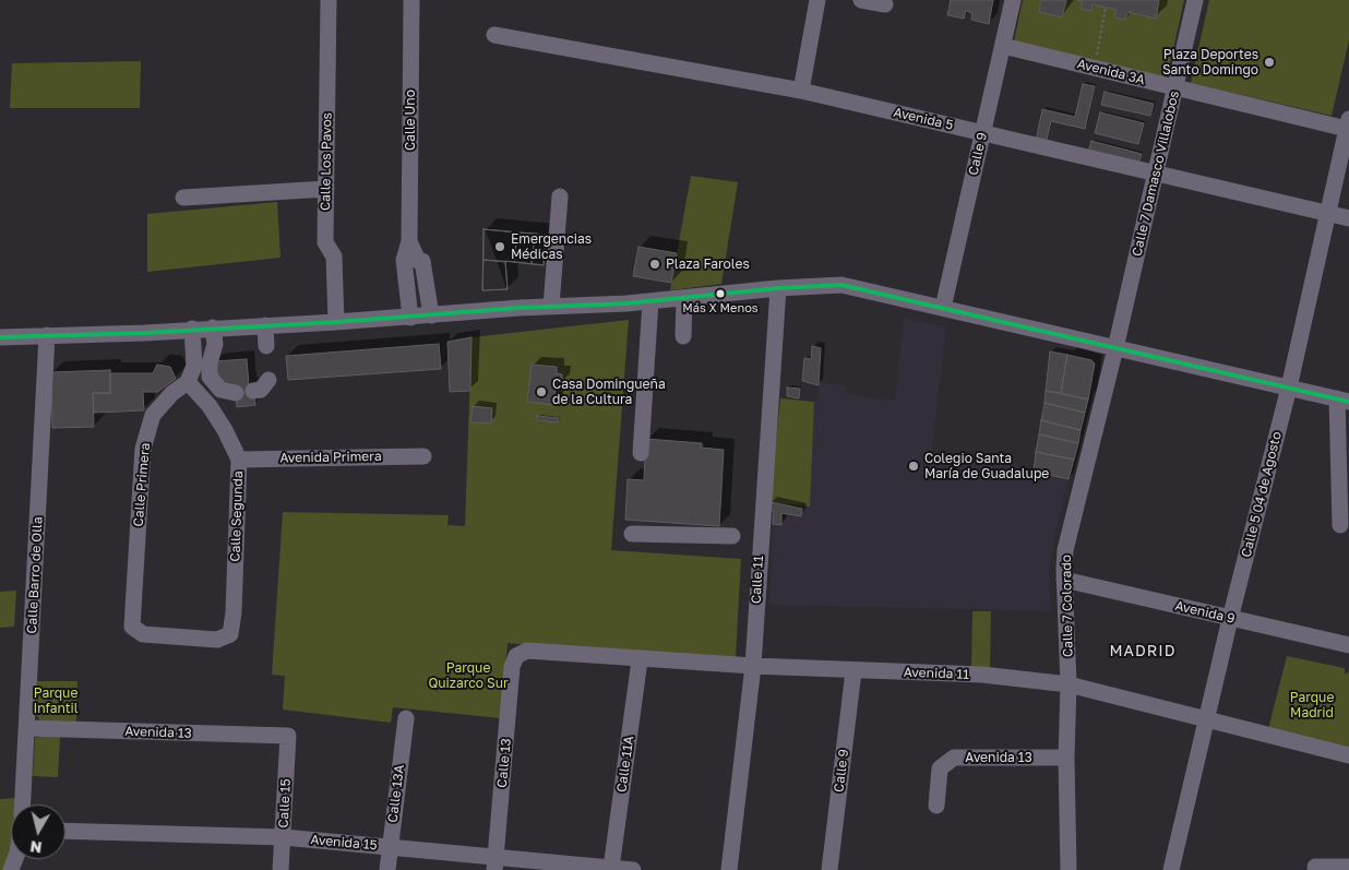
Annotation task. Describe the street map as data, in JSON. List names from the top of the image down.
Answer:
{
  "streets": {
    "street": [
      "Avenida 3A",
      "Avenida 5",
      "Calle Uno",
      "Calle 9",
      "Calle Los Pavos",
      "Calle 7 Damasco Villalobos",
      "Avenida Primera",
      "Calle Primera",
      "Calle 5 04 de Agosto",
      "Calle Segunda",
      "Calle Barro de Olla",
      "Calle 11",
      "Calle 7 Colorado",
      "Avenida 9",
      "Avenida 11",
      "Avenida 13",
      "Calle 13",
      "Calle 11A",
      "Calle 13A",
      "Calle 15",
      "Avenida 15"
    ]
  },
  "crossings": [
    ["Avenida 3A", "Calle 9"],
    ["Avenida 3A", "Calle 7 Damasco Villalobos"],
    ["Avenida 3A", "Calle 5 04 de Agosto"],
    ["Avenida 5", "Calle 9"],
    ["Avenida 5", "Calle 7 Damasco Villalobos"],
    ["Avenida 5", "Calle 5 04 de Agosto"],
    ["Calle 9", "Avenida 11"],
    ["Calle 7 Damasco Villalobos", "Calle 7 Colorado"],
    ["Avenida Primera", "Calle Segunda"],
    ["Calle Primera", "Calle Segunda"],
    ["Calle 5 04 de Agosto", "Avenida 9"],
    ["Calle 5 04 de Agosto", "Avenida 11"],
    ["Calle Barro de Olla", "Avenida 13"],
    ["Calle 11", "Avenida 11"],
    ["Calle 7 Colorado", "Avenida 9"],
    ["Calle 7 Colorado", "Avenida 11"],
    ["Calle 7 Colorado", "Avenida 13"],
    ["Avenida 11", "Calle 13"],
    ["Avenida 11", "Calle 11A"],
    ["Avenida 13", "Calle 15"],
    ["Calle 13", "Avenida 15"],
    ["Calle 11A", "Avenida 15"],
    ["Calle 13A", "Avenida 15"],
    ["Calle 15", "Avenida 15"]
  ],
  "districts": ["MADRID"],
  "parks": ["Parque Quizarco Sur", "Parque Infantil", "Parque Madrid"],
  "places": [
    "Plaza Deportes Santo Domingo",
    "Emergencias Médicas",
    "Plaza Faroles",
    "Más X Menos",
    "Casa Domingueña de la Cultura",
    "Colegio Santa María de Guadalupe"
  ],
  "north": "bottom"
}
